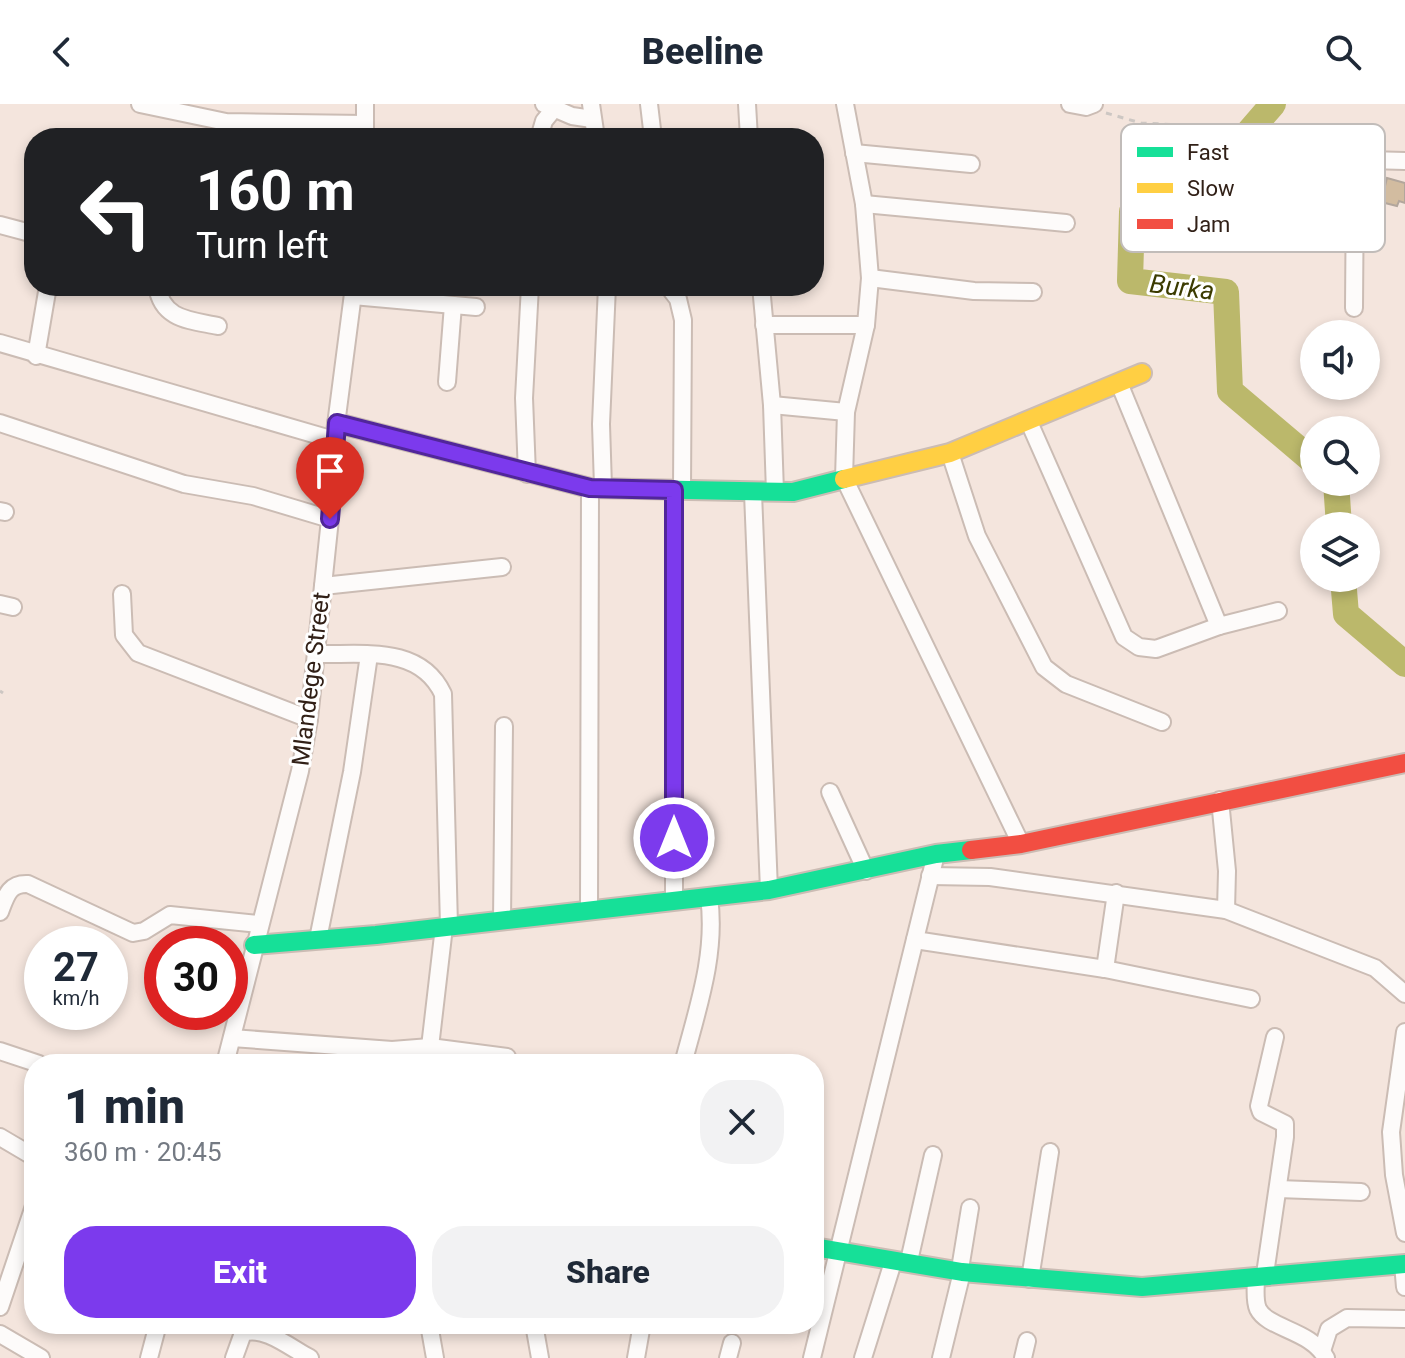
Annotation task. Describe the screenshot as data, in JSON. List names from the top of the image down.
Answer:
{
  "streets": {
    "street": ["Mlandege Street"]
  },
  "water": ["Burka"],
  "legend": ["Fast", "Slow", "Jam"],
  "page": {
    "header": "Beeline",
    "turn": ["160 m", "Turn left"],
    "speed": "27 km/h",
    "limit": "30",
    "heading": ["1 min", "360 m · 20:45"],
    "buttons": ["Exit", "Share"]
  }
}
